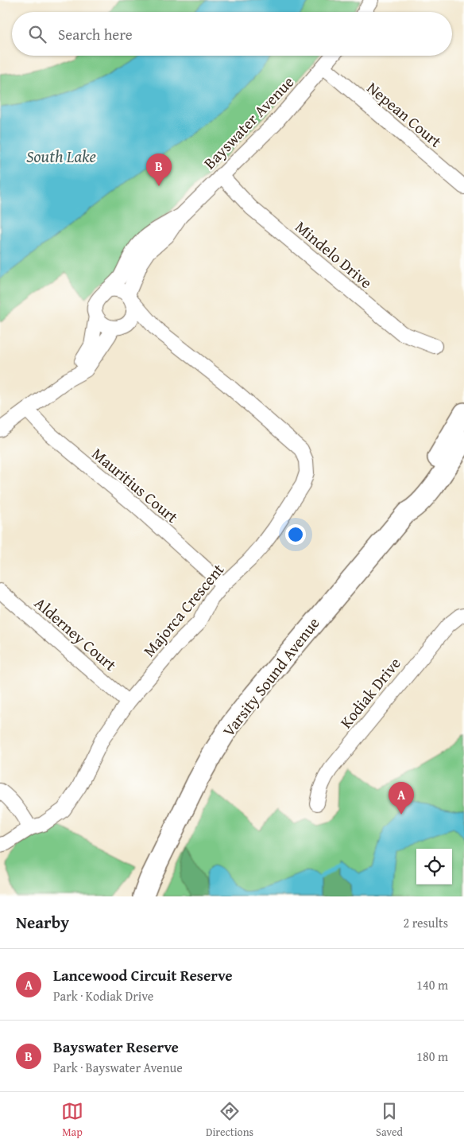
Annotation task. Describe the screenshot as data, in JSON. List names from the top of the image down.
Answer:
{
  "streets": {
    "street": [
      "Nepean Court",
      "Bayswater Avenue",
      "Mindelo Drive",
      "Mauritius Court",
      "Majorca Crescent",
      "Alderney Court",
      "Varsity Sound Avenue",
      "Kodiak Drive"
    ]
  },
  "crossings": [
    ["Nepean Court", "Bayswater Avenue"],
    ["Bayswater Avenue", "Mindelo Drive"],
    ["Bayswater Avenue", "Mauritius Court"],
    ["Bayswater Avenue", "Majorca Crescent"],
    ["Mauritius Court", "Majorca Crescent"],
    ["Majorca Crescent", "Alderney Court"]
  ],
  "water": ["South Lake"],
  "page": {
    "search": "Search here",
    "pins": ["B", "A"],
    "heading": ["Nearby", "2 results"],
    "list": [
      {
        "mark": "A",
        "name": "Lancewood Circuit Reserve",
        "note": "Park · Kodiak Drive",
        "value": "140 m"
      },
      {
        "mark": "B",
        "name": "Bayswater Reserve",
        "note": "Park · Bayswater Avenue",
        "value": "180 m"
      }
    ],
    "nav": ["Map", "Directions", "Saved"]
  }
}
